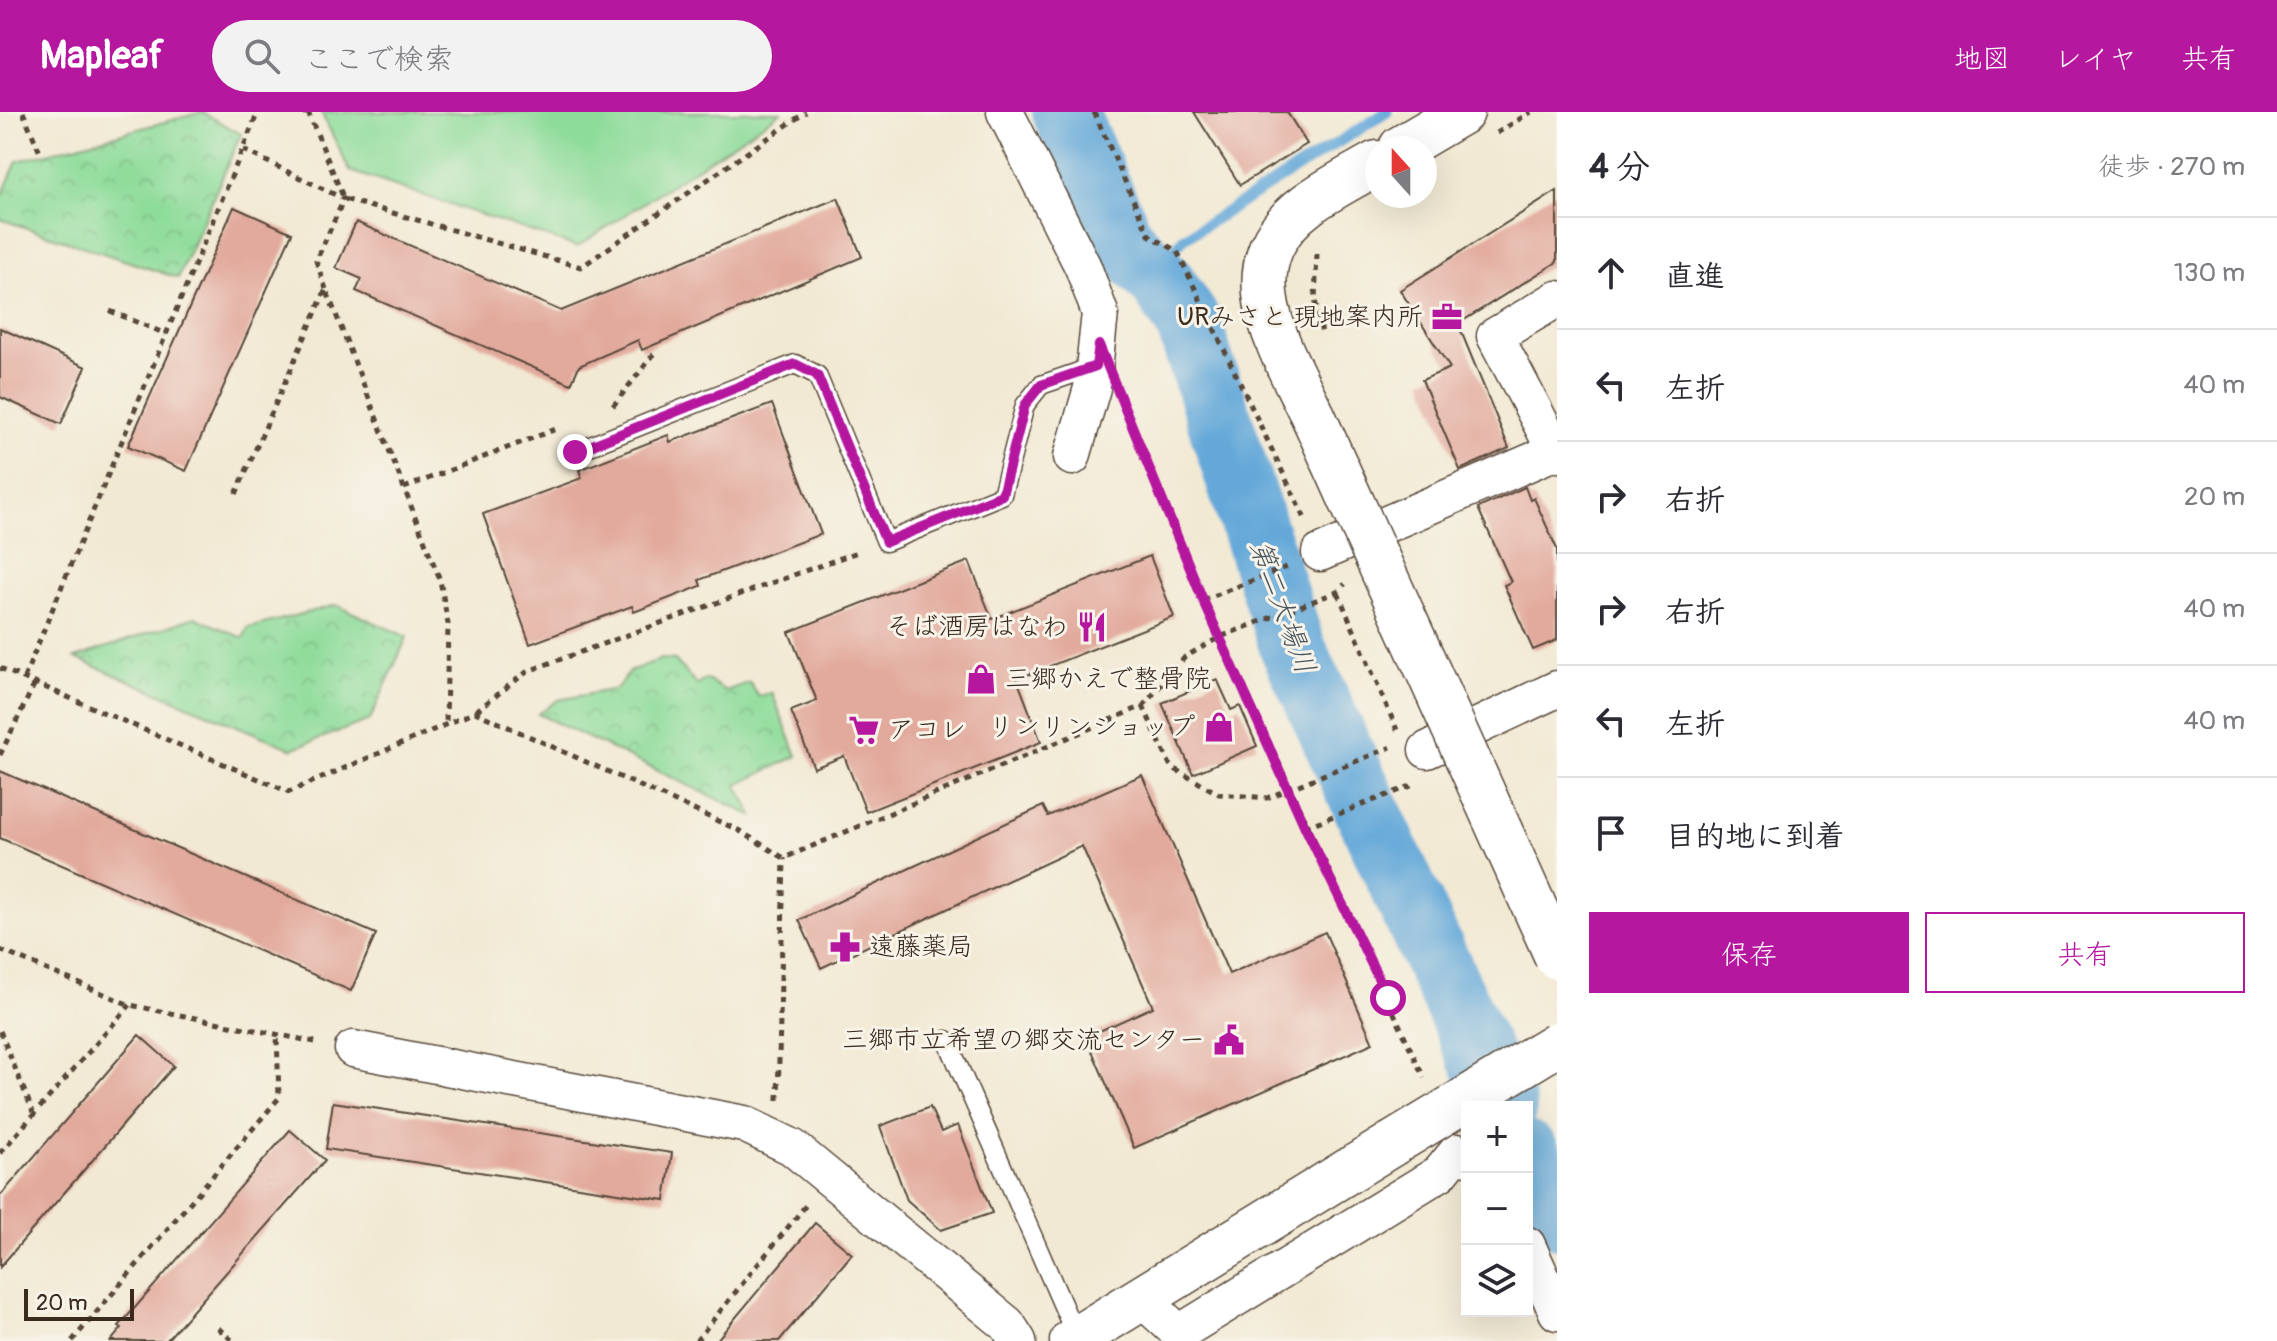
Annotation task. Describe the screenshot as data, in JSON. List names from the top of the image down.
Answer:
{
  "water": ["第二大場川"],
  "places": {
    "office": ["URみさと 現地案内所"],
    "restaurant": ["そば酒房はなわ"],
    "shop": ["三郷かえで整骨院", "リンリンショップ"],
    "supermarket": ["アコレ"],
    "pharmacy": ["遠藤薬局"],
    "public building": ["三郷市立希望の郷交流センター"]
  },
  "scale_bar": "20 m",
  "north": "top",
  "page": {
    "header": "Mapleaf",
    "search": "ここで検索",
    "nav": ["地図", "レイヤ", "共有"],
    "heading": ["4 分", "徒歩 · 270 m"],
    "list": [
      ["直進", "130 m"],
      ["左折", "40 m"],
      ["右折", "20 m"],
      ["右折", "40 m"],
      ["左折", "40 m"],
      "目的地に到着"
    ],
    "buttons": ["保存", "共有"],
    "map_buttons": ["+", "−"],
    "scale": "20 m"
  }
}
